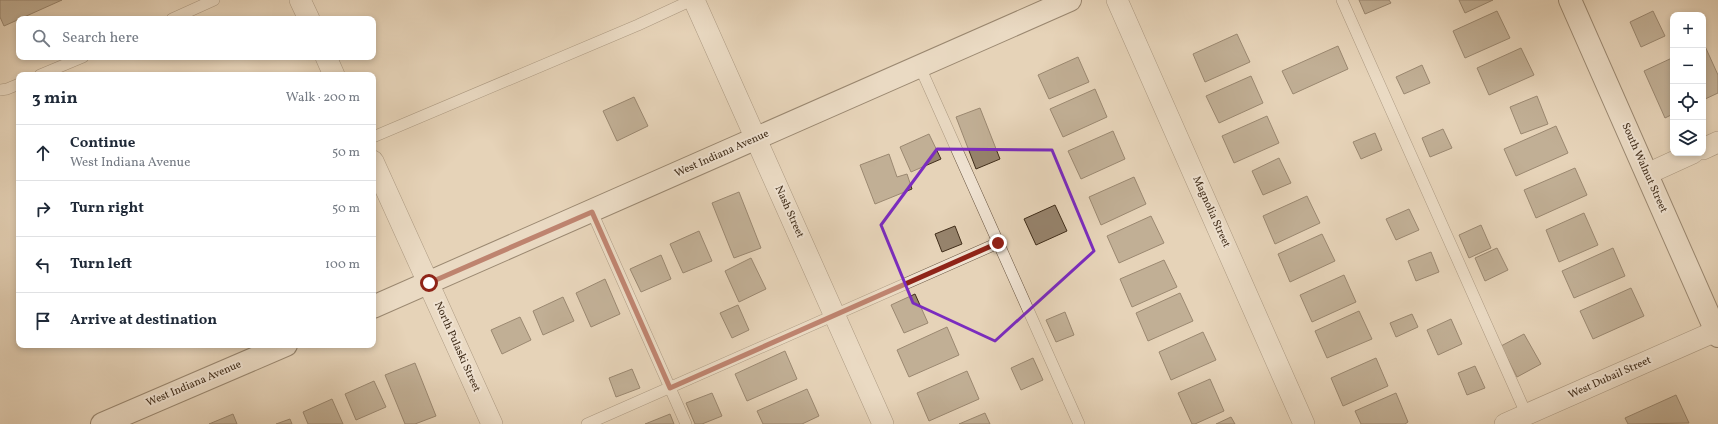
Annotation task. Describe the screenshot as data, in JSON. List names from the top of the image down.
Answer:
{
  "streets": {
    "street": [
      "West Indiana Avenue",
      "South Walnut Street",
      "Nash Street",
      "Magnolia Street",
      "North Pulaski Street",
      "West Dubail Street"
    ]
  },
  "crossings": [
    ["West Indiana Avenue", "Nash Street"],
    ["West Indiana Avenue", "North Pulaski Street"],
    ["South Walnut Street", "West Dubail Street"]
  ],
  "page": {
    "map_buttons": ["+", "−"],
    "search": "Search here",
    "heading": ["3 min", "Walk · 200 m"],
    "list": [
      ["Continue", "West Indiana Avenue", "50 m"],
      ["Turn right", "50 m"],
      ["Turn left", "100 m"],
      "Arrive at destination"
    ]
  }
}
